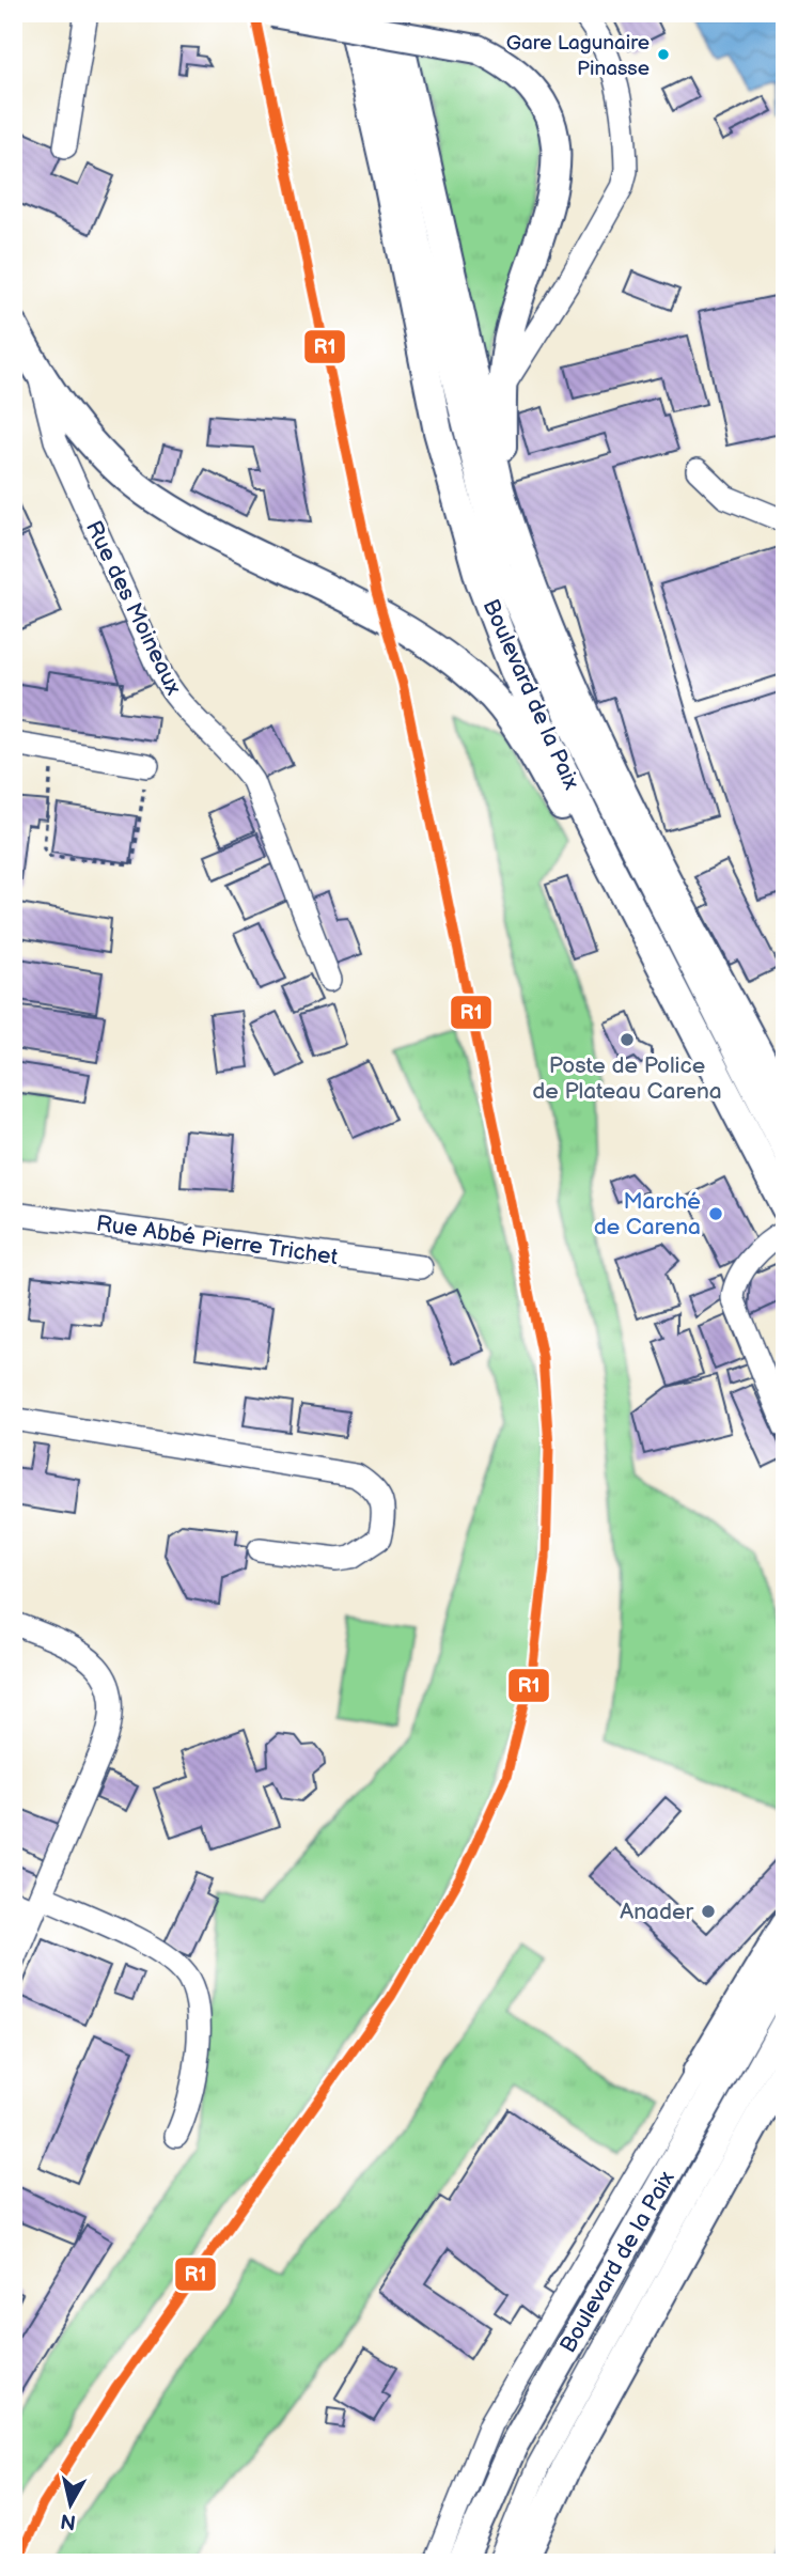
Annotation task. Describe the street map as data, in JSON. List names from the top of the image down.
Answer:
{
  "streets": {
    "main road": ["Boulevard de la Paix"],
    "street": ["Rue des Moineaux", "Rue Abbé Pierre Trichet"]
  },
  "places": [
    "Gare Lagunaire Pinasse",
    "Poste de Police de Plateau Carena",
    "Marché de Carena",
    "Anader"
  ],
  "lines": ["transit line R1"],
  "north": "bottom"
}
